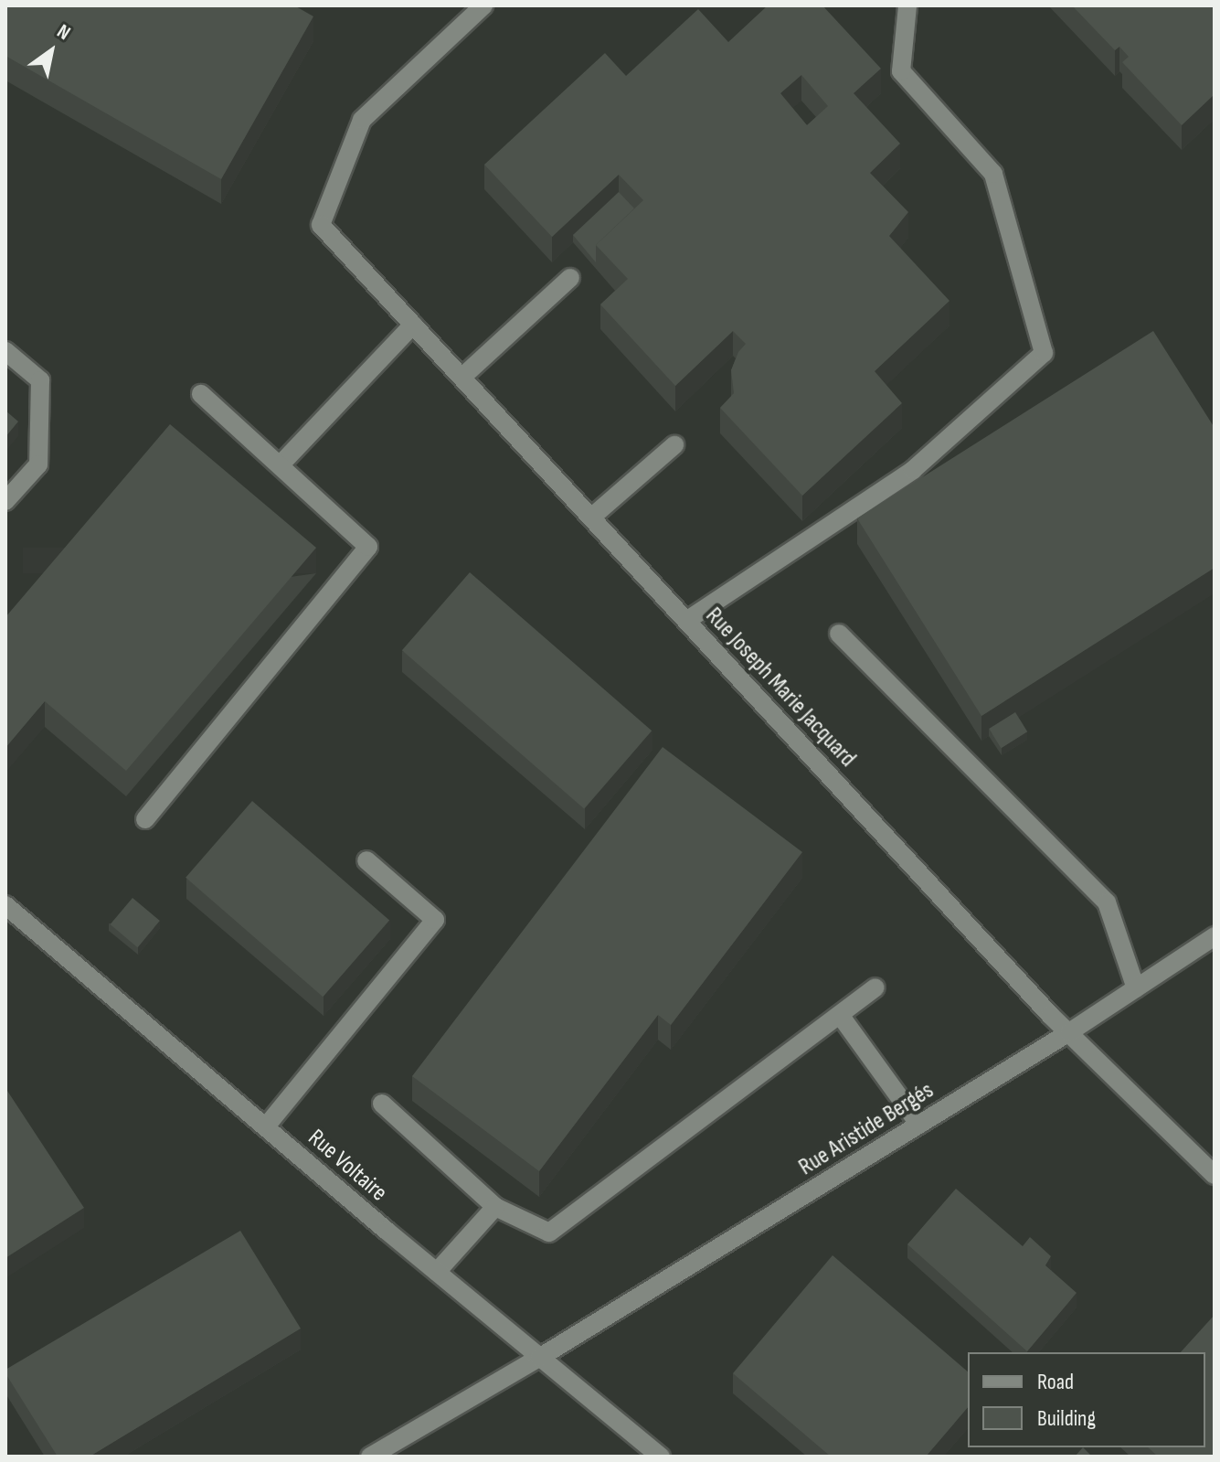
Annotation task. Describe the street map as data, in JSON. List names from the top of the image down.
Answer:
{
  "streets": {
    "street": ["Rue Joseph Marie Jacquard", "Rue Aristide Bergés", "Rue Voltaire"]
  },
  "crossings": [
    ["Rue Joseph Marie Jacquard", "Rue Aristide Bergés"],
    ["Rue Aristide Bergés", "Rue Voltaire"]
  ],
  "legend": ["Road", "Building"],
  "north": "top right"
}
